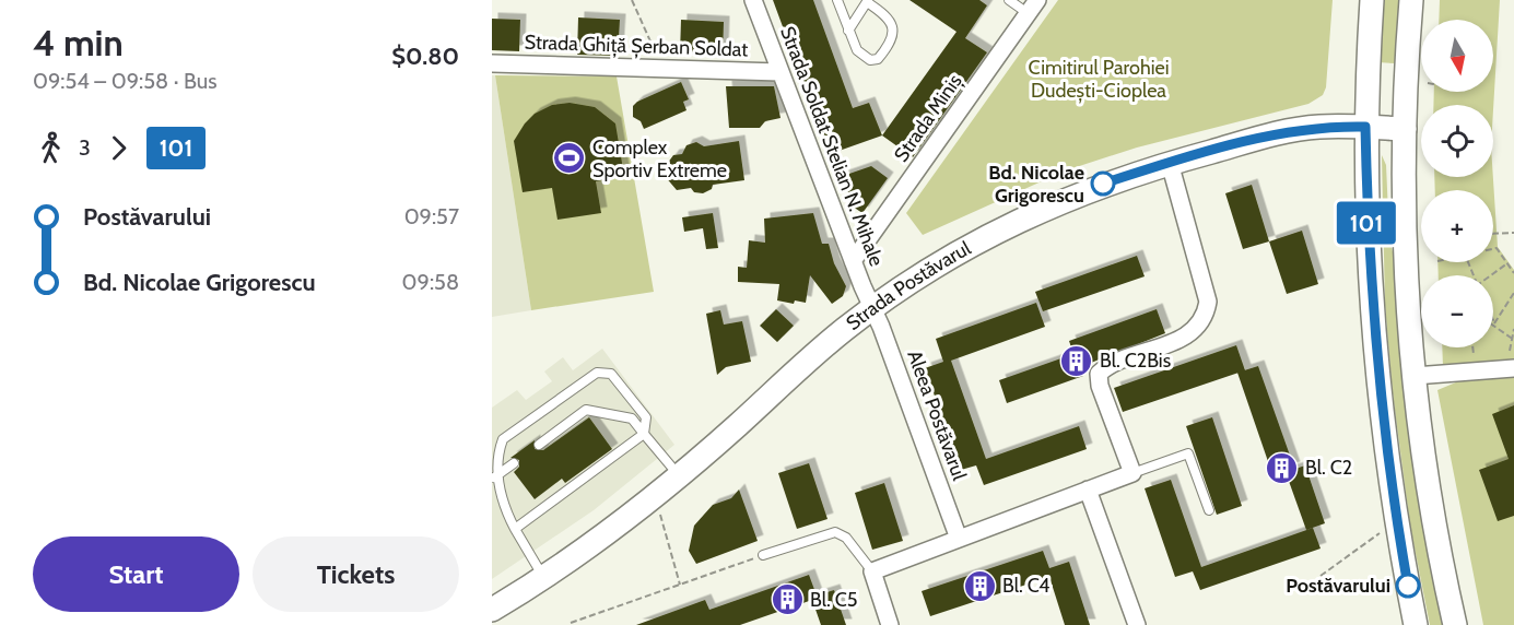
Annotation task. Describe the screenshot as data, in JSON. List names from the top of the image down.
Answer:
{
  "streets": {
    "main road": ["Strada Postăvarul"],
    "street": [
      "Strada Ghiță Șerban Soldat",
      "Strada Miniș",
      "Strada Soldat Stelian N. Mihale",
      "Aleea Postăvarul"
    ]
  },
  "crossings": [
    ["Strada Ghiță Șerban Soldat", "Strada Soldat Stelian N. Mihale"],
    ["Strada Miniș", "Strada Soldat Stelian N. Mihale"],
    ["Strada Soldat Stelian N. Mihale", "Strada Postăvarul"],
    ["Strada Soldat Stelian N. Mihale", "Aleea Postăvarul"],
    ["Strada Postăvarul", "Aleea Postăvarul"]
  ],
  "parks": ["Cimitirul Parohiei Dudești-Cioplea"],
  "places": {
    "sports": ["Complex Sportiv Extreme"],
    "other": ["Bd. Nicolae Grigorescu", "Postăvarului"],
    "building": [
      "Bl. C2Bis",
      "Bl. C2",
      "Bl. C4",
      "Bl. C5"
    ]
  },
  "lines": ["bus line 101"],
  "north": "bottom",
  "page": {
    "heading": ["4 min", "09:54 – 09:58 · Bus", "$0.80"],
    "on_map": "101",
    "map_buttons": ["+", "−"],
    "legs": ["3", "101"],
    "list": [
      {
        "name": "Postăvarului",
        "value": "09:57"
      },
      {
        "name": "Bd. Nicolae Grigorescu",
        "value": "09:58"
      }
    ],
    "buttons": ["Start", "Tickets"]
  }
}
